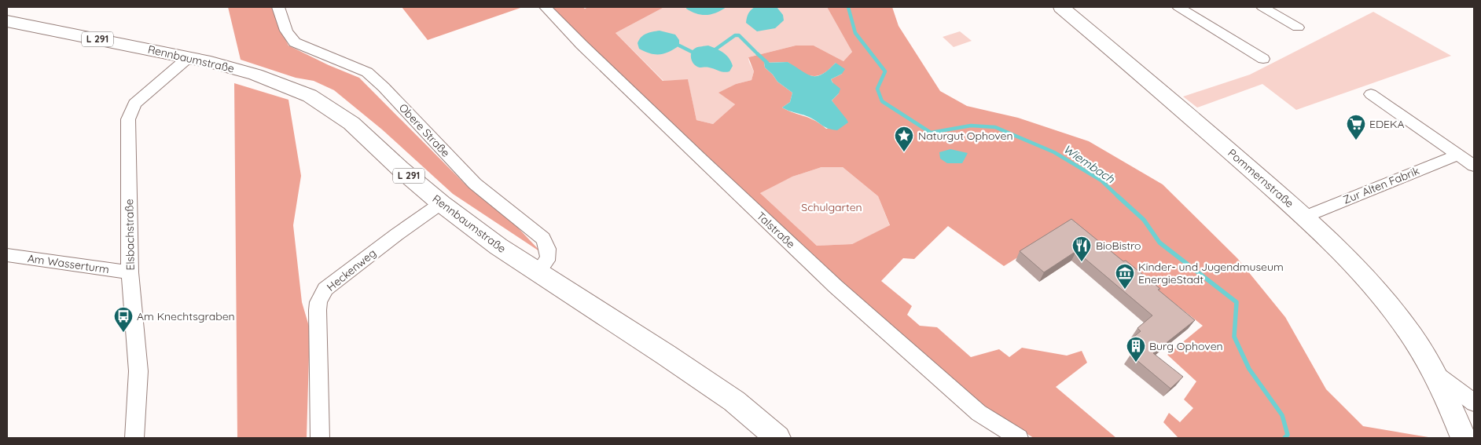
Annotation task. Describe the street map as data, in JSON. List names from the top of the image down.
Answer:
{
  "streets": {
    "main road": ["L 291", "Rennbaumstraße", "Pommernstraße"],
    "street": [
      "Obere Straße",
      "Zur Alten Fabrik",
      "Talstraße",
      "Elsbachstraße",
      "Am Wasserturm",
      "Heckenweg"
    ]
  },
  "crossings": [
    ["Rennbaumstraße", "Obere Straße"],
    ["Rennbaumstraße", "Elsbachstraße"],
    ["Rennbaumstraße", "Heckenweg"],
    ["Pommernstraße", "Zur Alten Fabrik"],
    ["Elsbachstraße", "Am Wasserturm"]
  ],
  "water": ["Wiembach"],
  "parks": ["Schulgarten"],
  "places": {
    "supermarket": ["EDEKA"],
    "place": ["Naturgut Ophoven"],
    "restaurant": ["BioBistro"],
    "museum": ["Kinder- und Jugendmuseum EnergieStadt"],
    "bus stop": ["Am Knechtsgraben"],
    "building": ["Burg Ophoven"]
  }
}
